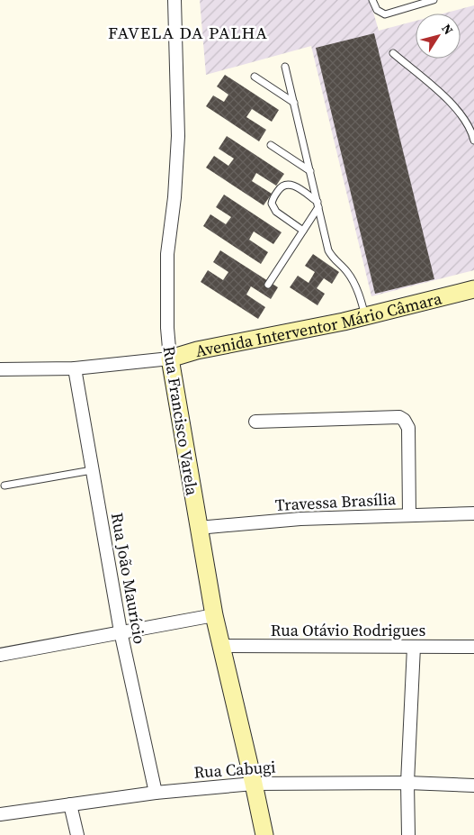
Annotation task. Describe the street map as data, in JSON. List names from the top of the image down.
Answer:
{
  "streets": {
    "street": [
      "Avenida Interventor Mário Câmara",
      "Rua Francisco Varela",
      "Travessa Brasília",
      "Rua João Maurício",
      "Rua Otávio Rodrigues",
      "Rua Cabugi"
    ]
  },
  "crossings": [
    ["Avenida Interventor Mário Câmara", "Rua Francisco Varela"],
    ["Avenida Interventor Mário Câmara", "Rua João Maurício"],
    ["Rua Francisco Varela", "Travessa Brasília"],
    ["Rua Francisco Varela", "Rua Otávio Rodrigues"],
    ["Rua Francisco Varela", "Rua Cabugi"],
    ["Rua João Maurício", "Rua Cabugi"]
  ],
  "districts": ["FAVELA DA PALHA"],
  "north": "top right"
}
